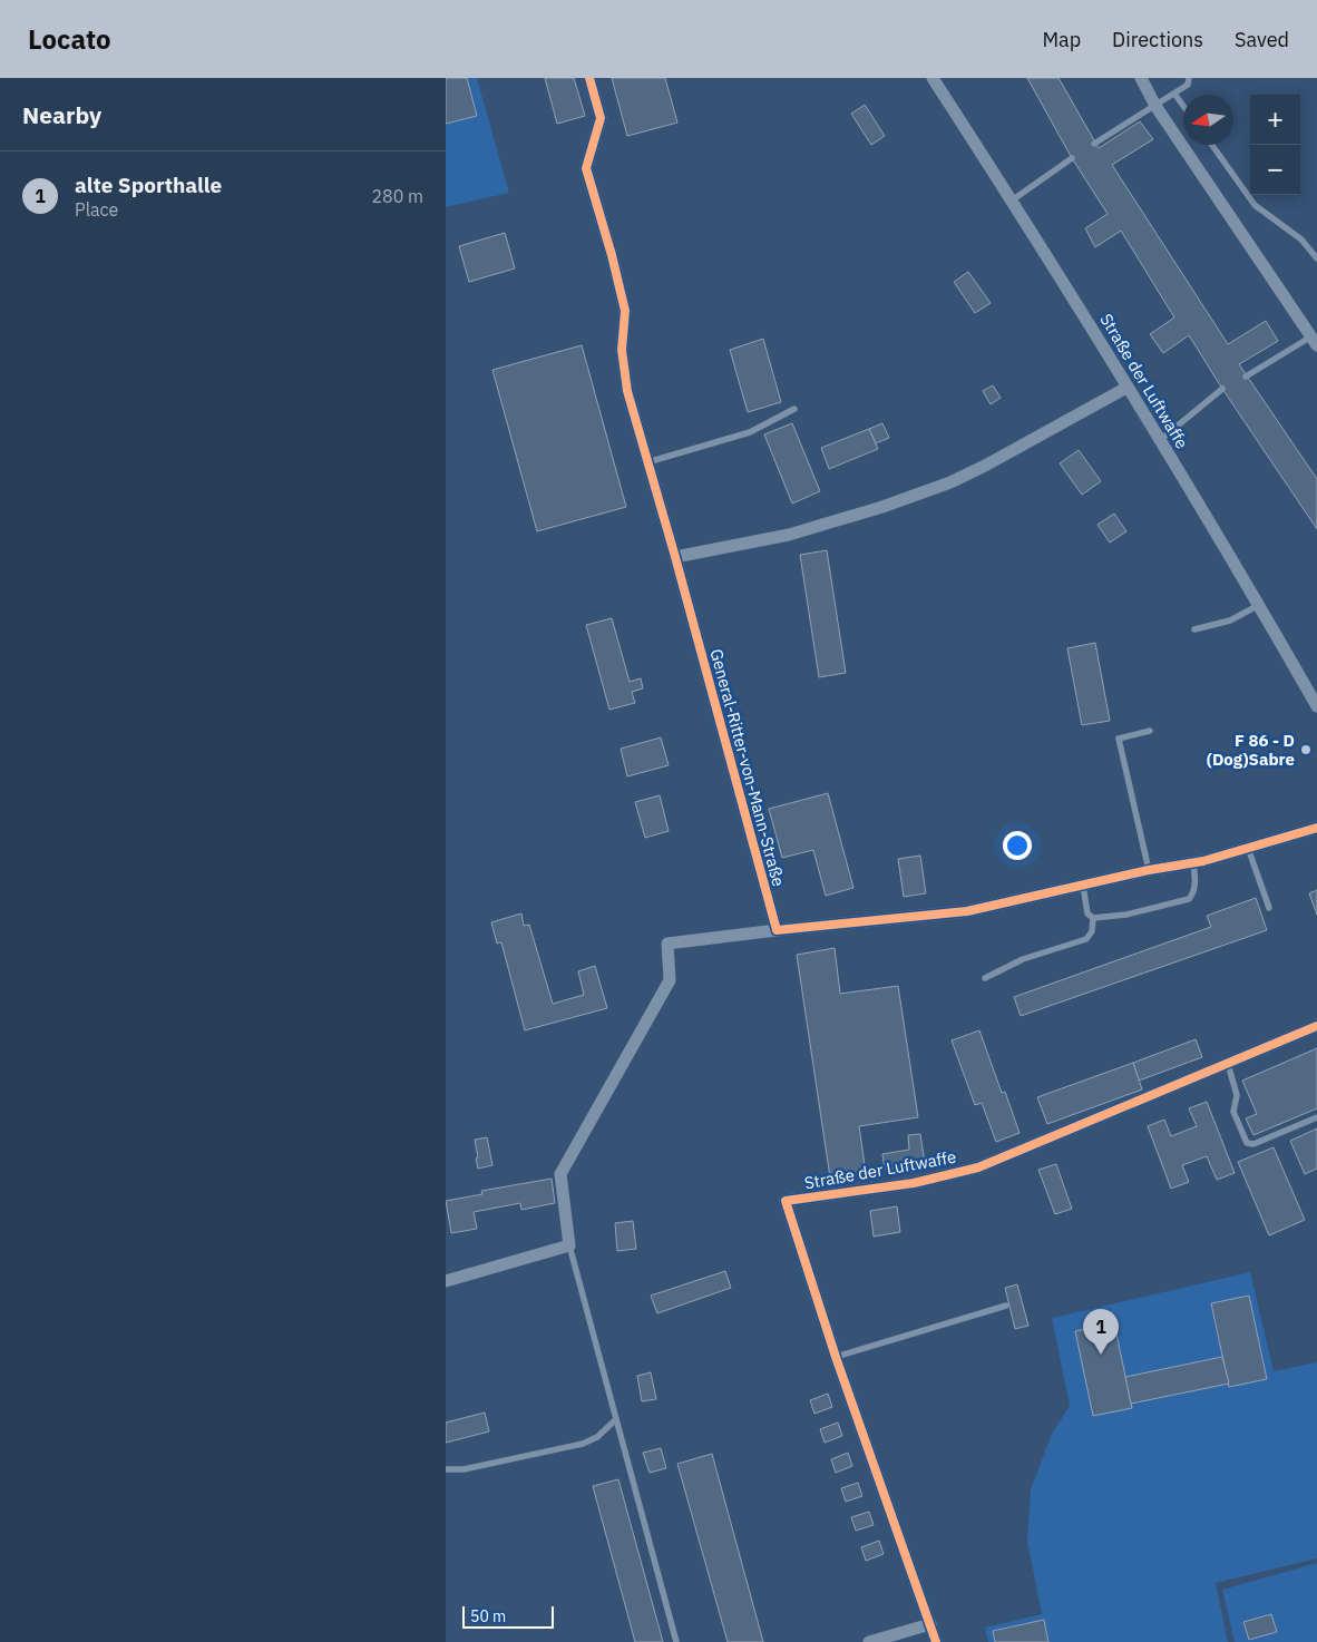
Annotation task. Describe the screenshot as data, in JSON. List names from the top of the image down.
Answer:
{
  "streets": {
    "street": ["Straße der Luftwaffe", "General-Ritter-von-Mann-Straße"]
  },
  "places": ["F 86 - D (Dog)Sabre"],
  "scale_bar": "50 m",
  "north": "left",
  "page": {
    "header": "Locato",
    "nav": ["Map", "Directions", "Saved"],
    "heading": "Nearby",
    "map_buttons": ["+", "−"],
    "list": [
      {
        "mark": "1",
        "name": "alte Sporthalle",
        "note": "Place",
        "value": "280 m"
      }
    ],
    "pins": "1",
    "scale": "50 m"
  }
}
